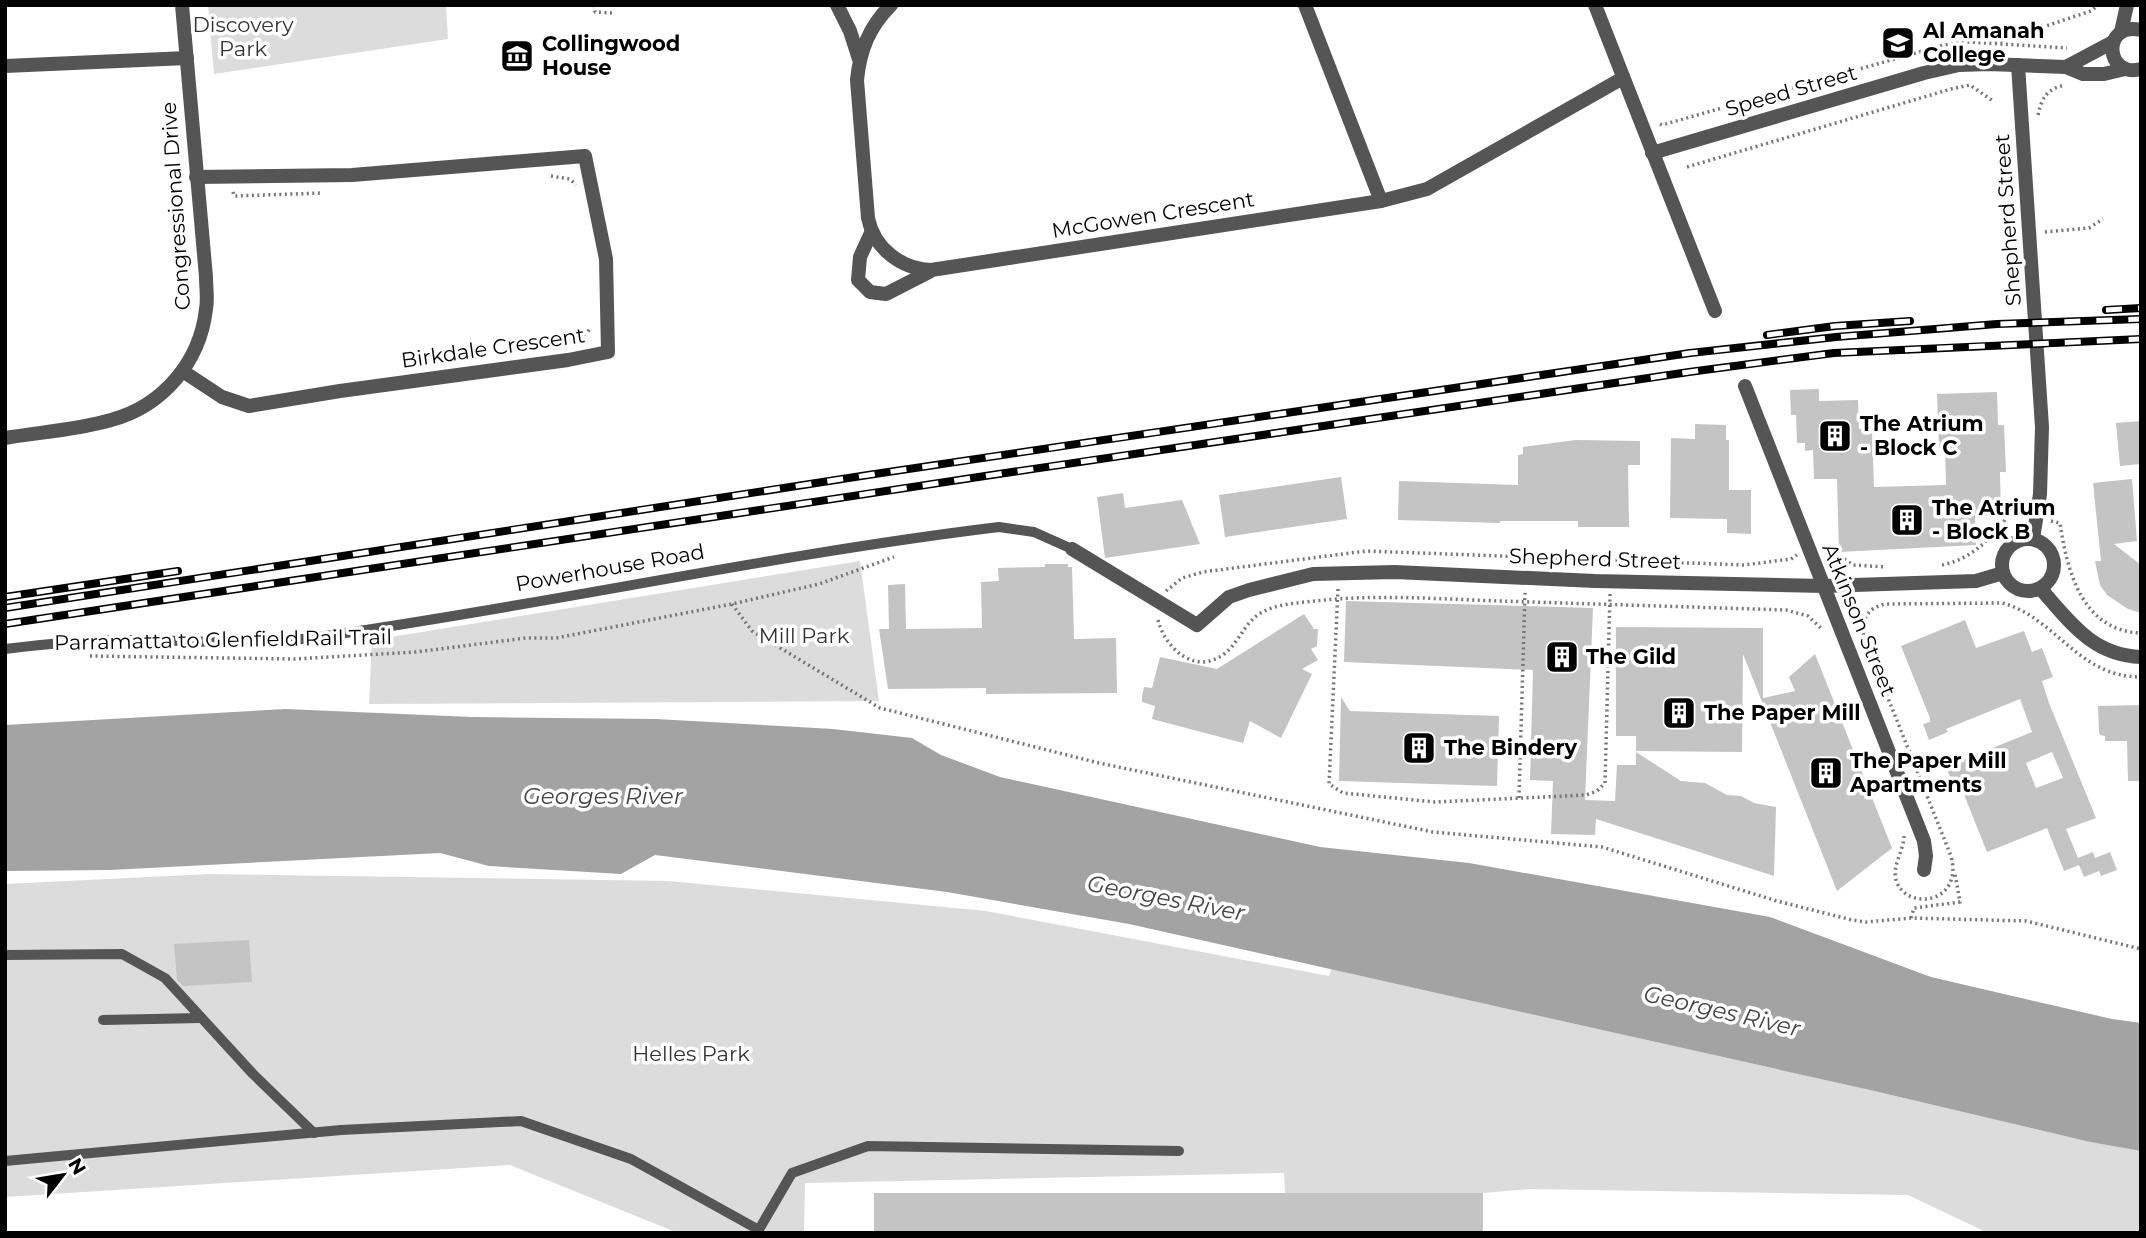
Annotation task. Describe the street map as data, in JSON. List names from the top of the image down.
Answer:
{
  "streets": {
    "street": [
      "Speed Street",
      "Congressional Drive",
      "McGowen Crescent",
      "Shepherd Street",
      "Birkdale Crescent",
      "Powerhouse Road",
      "Atkinson Street"
    ],
    "path": ["Parramatta to Glenfield Rail Trail"]
  },
  "crossings": [
    ["Speed Street", "Shepherd Street"],
    ["Congressional Drive", "Birkdale Crescent"],
    ["Shepherd Street", "Powerhouse Road"],
    ["Shepherd Street", "Atkinson Street"]
  ],
  "water": ["Georges River"],
  "parks": ["Discovery Park", "Mill Park", "Helles Park"],
  "places": {
    "school or university": ["Al Amanah College"],
    "museum": ["Collingwood House"],
    "building": [
      "The Atrium - Block C",
      "The Atrium - Block B",
      "The Gild",
      "The Paper Mill",
      "The Bindery",
      "The Paper Mill Apartments"
    ]
  },
  "north": "top right"
}
